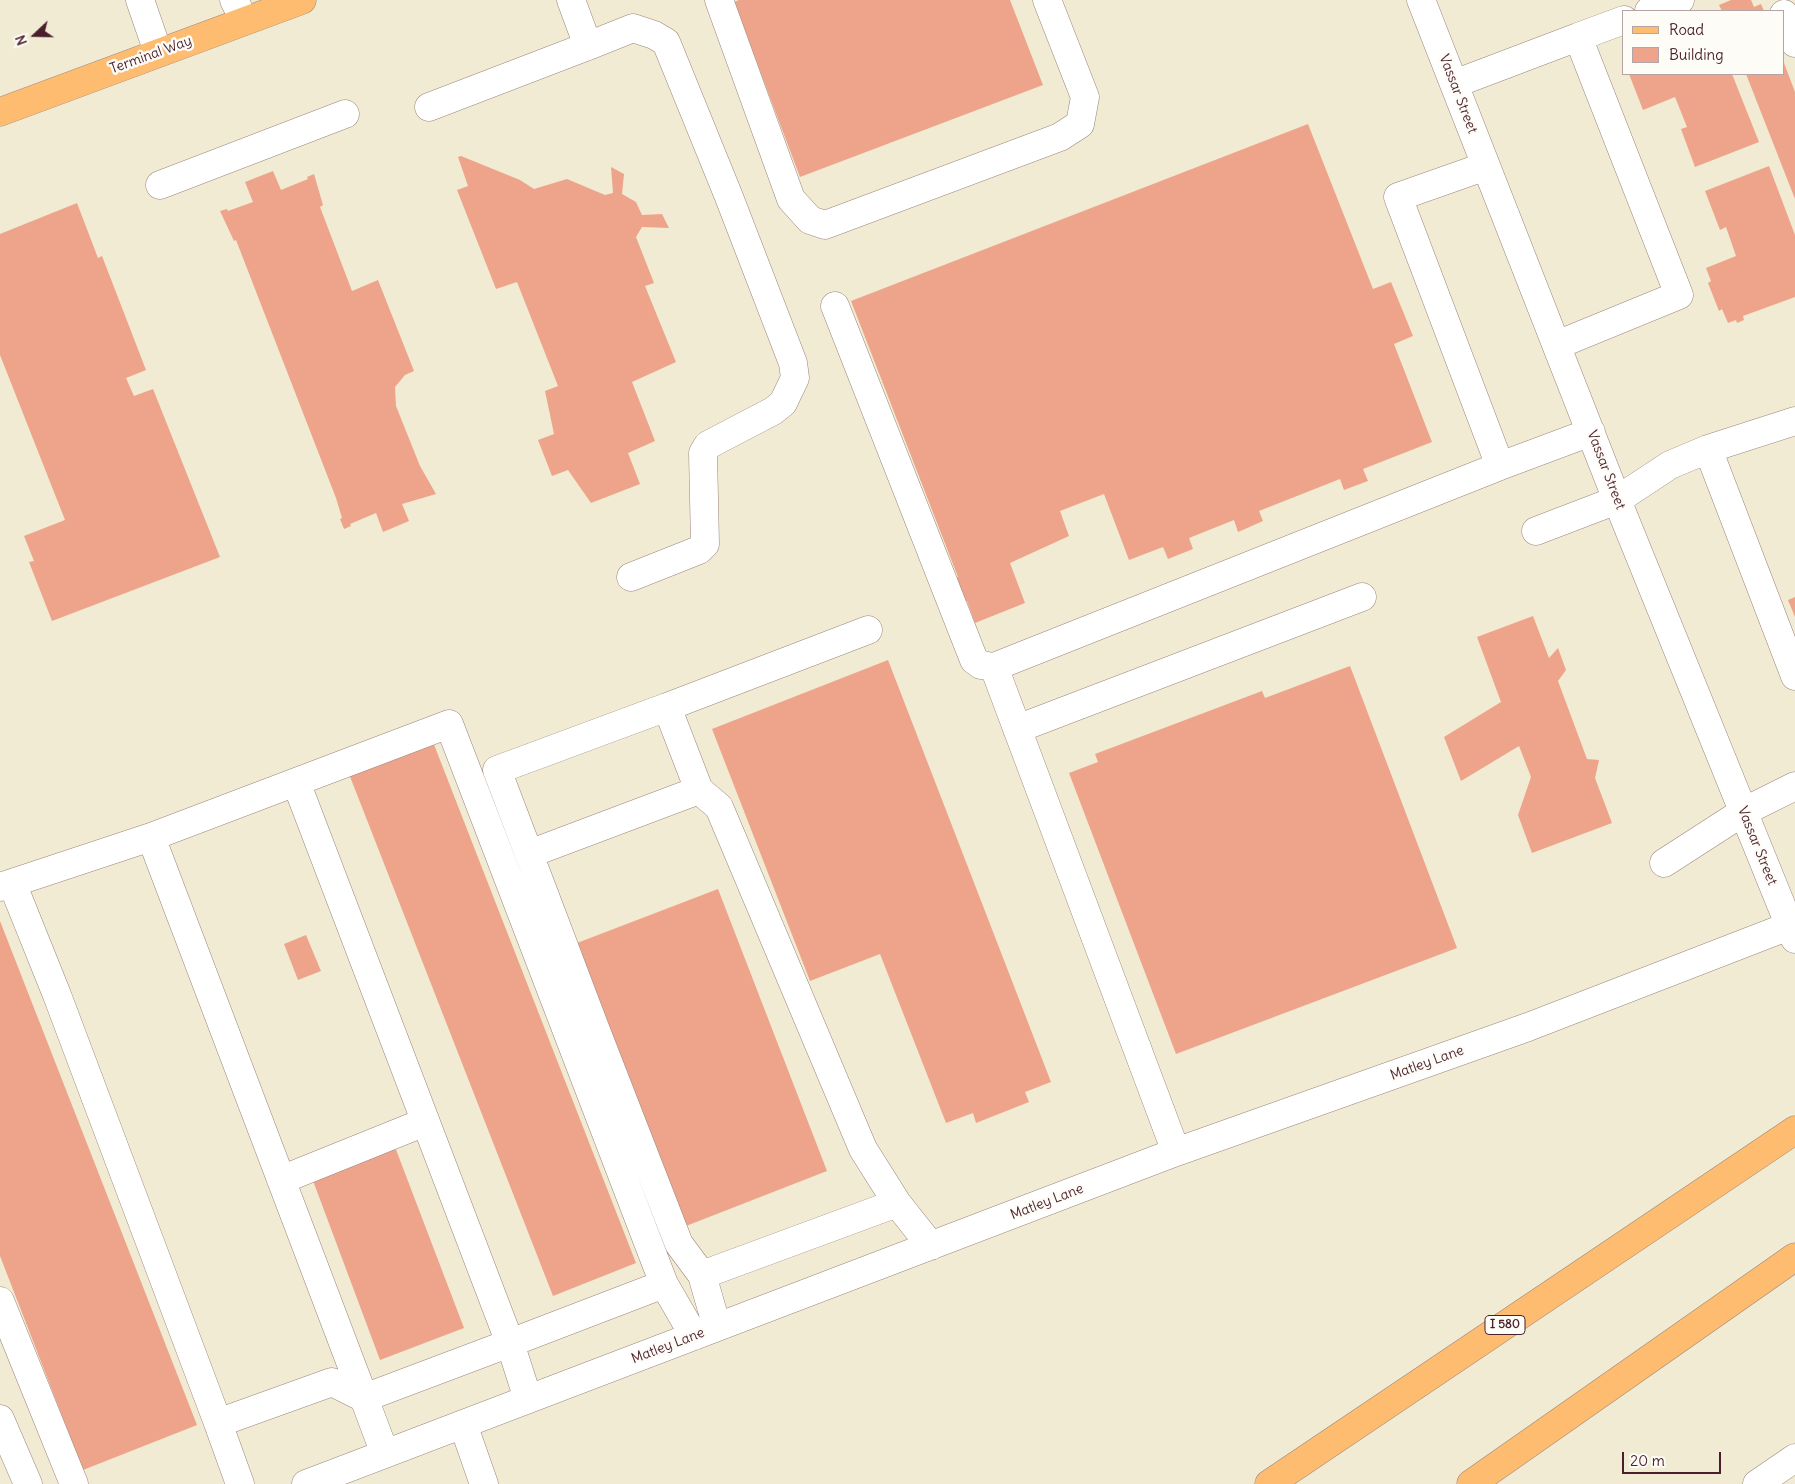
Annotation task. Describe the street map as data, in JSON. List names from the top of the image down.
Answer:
{
  "streets": {
    "main road": ["Terminal Way", "I 580"],
    "street": ["Vassar Street", "Matley Lane"]
  },
  "crossings": [
    ["Vassar Street", "Matley Lane"]
  ],
  "legend": ["Road", "Building"],
  "scale_bar": "20 m",
  "north": "left"
}
